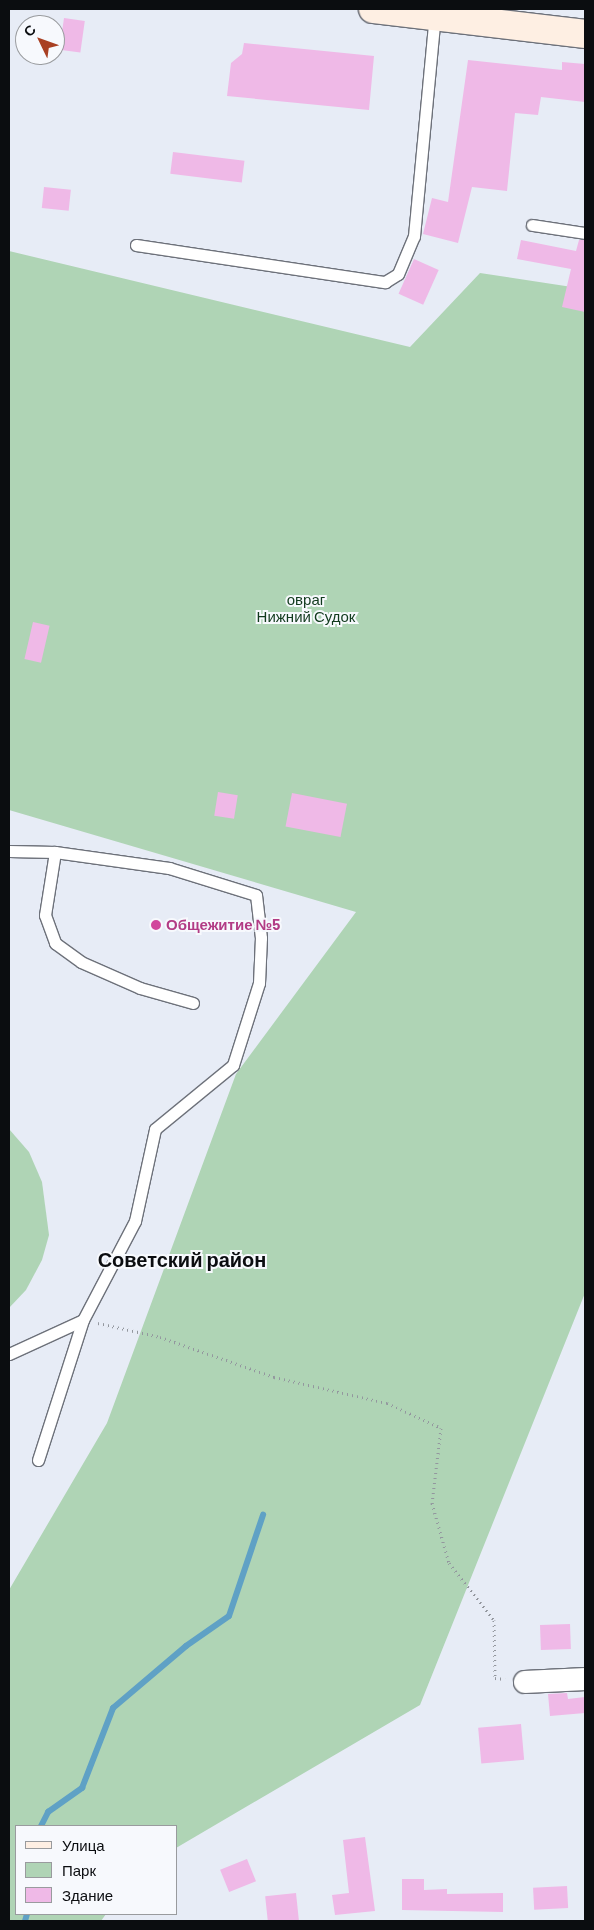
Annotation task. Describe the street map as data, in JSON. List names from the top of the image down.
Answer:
{
  "districts": ["Советский район"],
  "parks": ["овраг Нижний Судок"],
  "places": ["Общежитие №5"],
  "legend": ["Улица", "Парк", "Здание"],
  "north": "top left"
}
